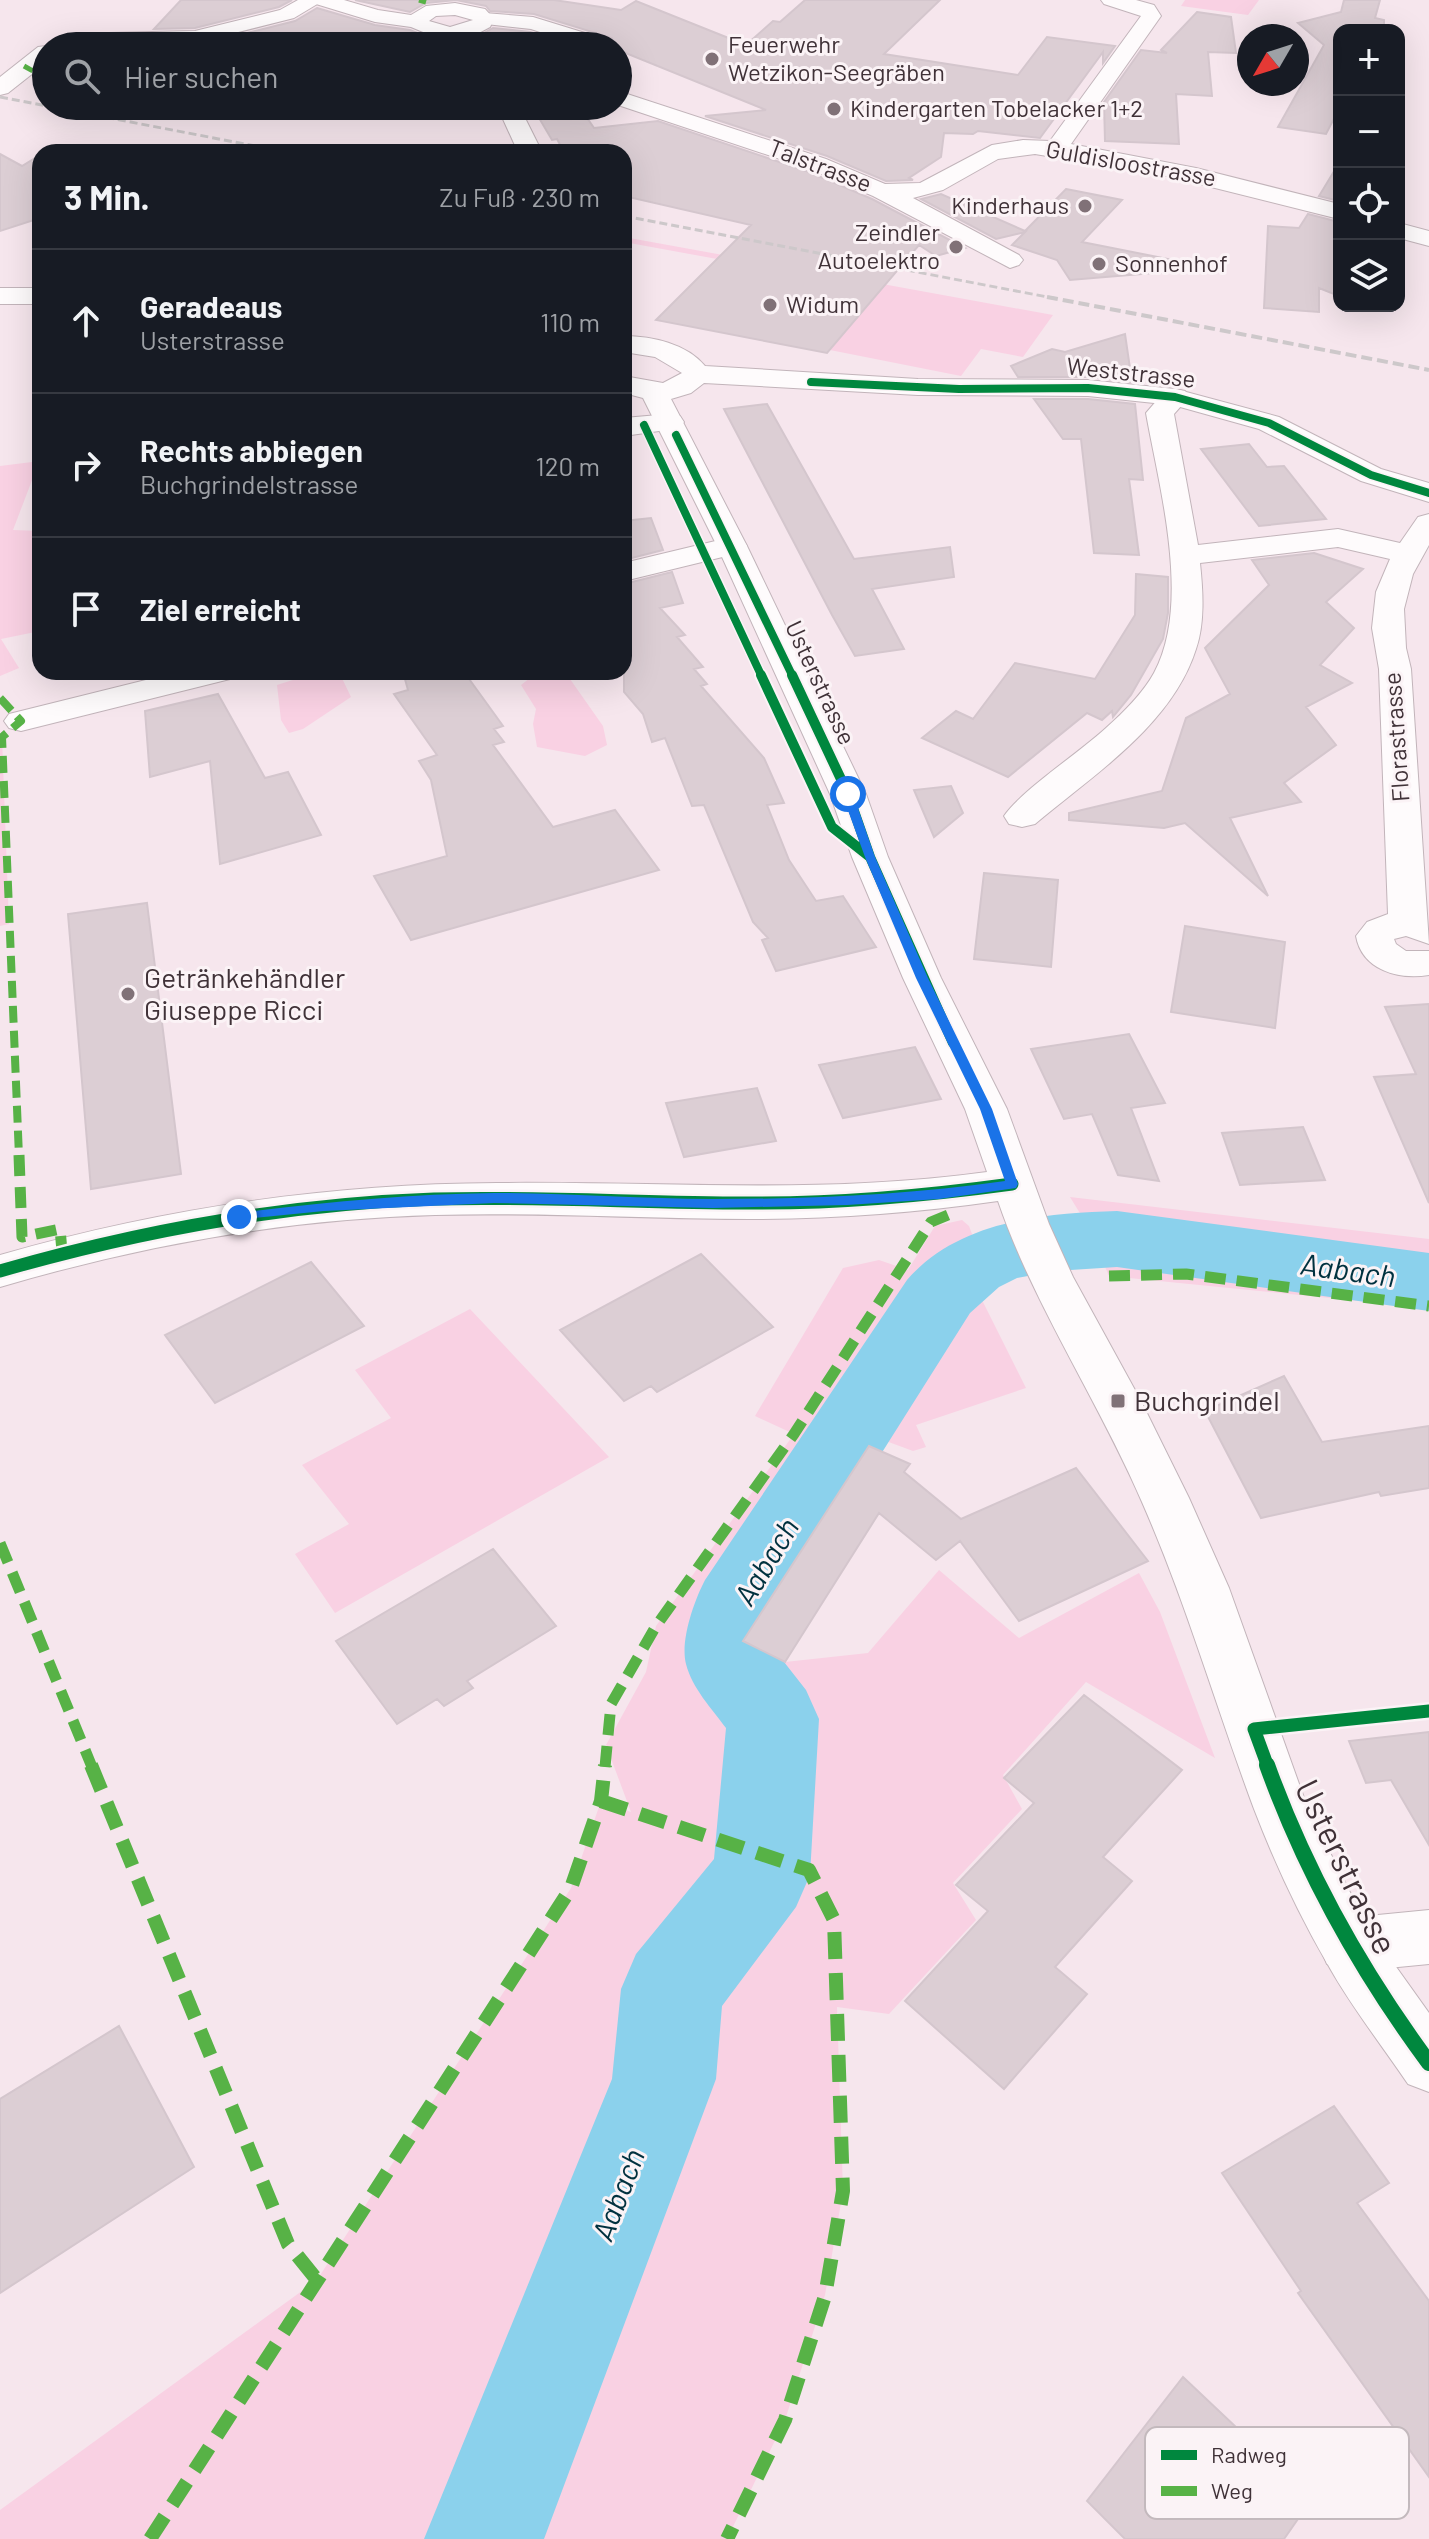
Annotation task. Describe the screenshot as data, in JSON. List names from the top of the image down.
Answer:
{
  "streets": {
    "street": [
      "Guldisloostrasse",
      "Talstrasse",
      "Weststrasse",
      "Usterstrasse",
      "Florastrasse"
    ]
  },
  "crossings": [
    ["Guldisloostrasse", "Talstrasse"]
  ],
  "water": ["Aabach"],
  "places": {
    "other": [
      "Feuerwehr Wetzikon-Seegräben",
      "Kindergarten Tobelacker 1+2",
      "Kinderhaus",
      "Zeindler Autoelektro",
      "Sonnenhof",
      "Widum",
      "Getränkehändler Giuseppe Ricci"
    ],
    "transit": ["Buchgrindel"]
  },
  "legend": ["Radweg", "Weg"],
  "north": "bottom left",
  "page": {
    "map_buttons": ["+", "−"],
    "search": "Hier suchen",
    "heading": ["3 Min.", "Zu Fuß · 230 m"],
    "list": [
      ["Geradeaus", "Usterstrasse", "110 m"],
      ["Rechts abbiegen", "Buchgrindelstrasse", "120 m"],
      "Ziel erreicht"
    ]
  }
}
